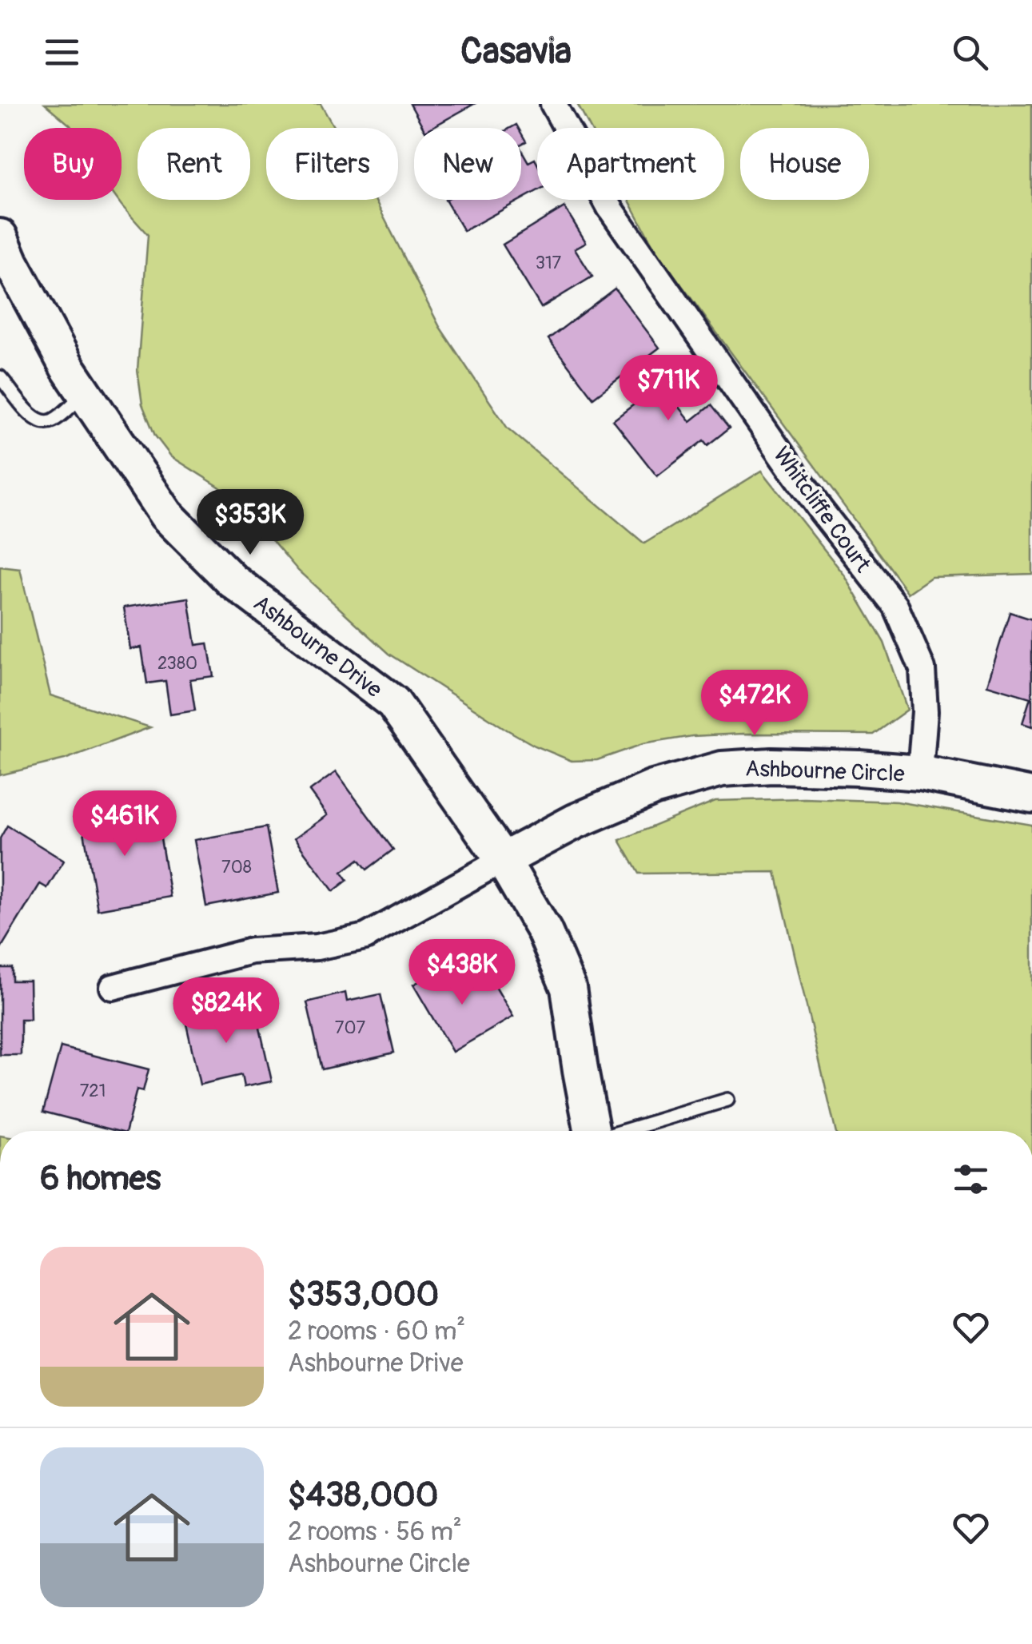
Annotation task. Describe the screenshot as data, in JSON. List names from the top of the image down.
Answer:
{
  "streets": {
    "street": ["Whitcliffe Court", "Ashbourne Drive", "Ashbourne Circle"]
  },
  "crossings": [
    ["Whitcliffe Court", "Ashbourne Circle"],
    ["Ashbourne Drive", "Ashbourne Circle"]
  ],
  "house_numbers": [
    "317",
    "2380",
    "708",
    "707",
    "721"
  ],
  "page": {
    "header": "Casavia",
    "chip": [
      "Buy",
      "Rent",
      "Filters",
      "New",
      "Apartment",
      "House"
    ],
    "price": [
      "$711K",
      "$353K",
      "$472K",
      "$461K",
      "$438K",
      "$824K"
    ],
    "heading": "6 homes",
    "list": [
      {
        "name": "$353,000",
        "note": "2 rooms · 60 m² · Ashbourne Drive"
      },
      {
        "name": "$438,000",
        "note": "2 rooms · 56 m² · Ashbourne Circle"
      }
    ]
  }
}
